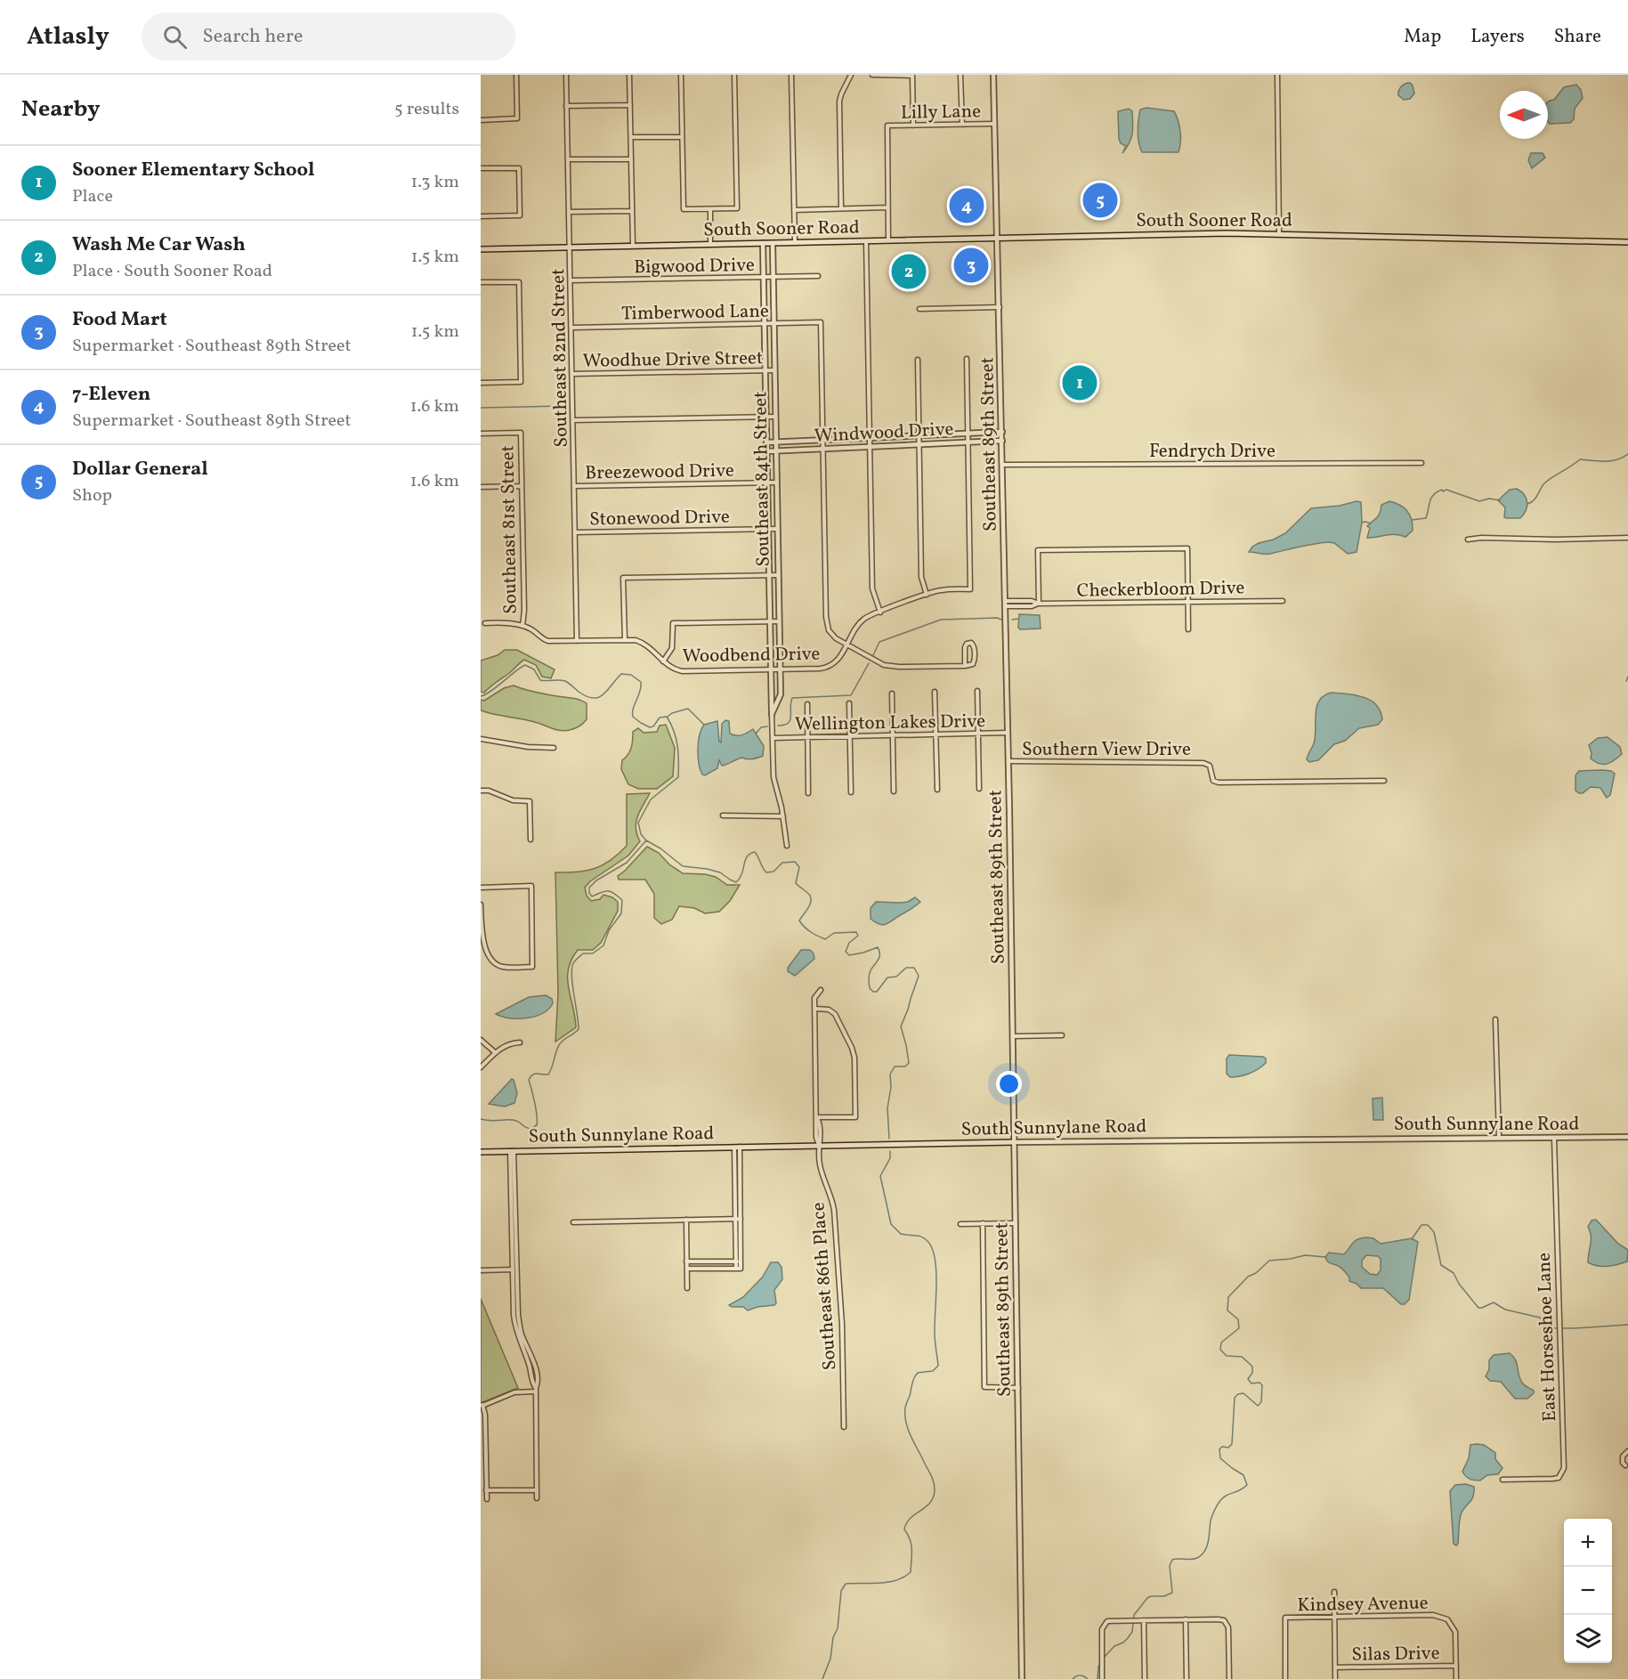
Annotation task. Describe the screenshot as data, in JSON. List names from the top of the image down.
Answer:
{
  "streets": {
    "main road": ["South Sooner Road", "South Sunnylane Road"],
    "street": [
      "Lilly Lane",
      "Bigwood Drive",
      "Timberwood Lane",
      "Southeast 82nd Street",
      "Woodhue Drive Street",
      "Windwood Drive",
      "Southeast 89th Street",
      "Fendrych Drive",
      "Breezewood Drive",
      "Southeast 84th Street",
      "Stonewood Drive",
      "Southeast 81st Street",
      "Checkerbloom Drive",
      "Woodbend Drive",
      "Wellington Lakes Drive",
      "Southern View Drive",
      "Southeast 86th Place",
      "East Horseshoe Lane",
      "Kindsey Avenue",
      "Silas Drive"
    ]
  },
  "crossings": [
    ["Lilly Lane", "Southeast 89th Street"],
    ["South Sooner Road", "Southeast 82nd Street"],
    ["South Sooner Road", "Southeast 89th Street"],
    ["South Sooner Road", "Southeast 84th Street"],
    ["Bigwood Drive", "Southeast 82nd Street"],
    ["Bigwood Drive", "Southeast 84th Street"],
    ["Timberwood Lane", "Southeast 82nd Street"],
    ["Timberwood Lane", "Windwood Drive"],
    ["Timberwood Lane", "Southeast 84th Street"],
    ["Southeast 82nd Street", "Woodhue Drive Street"],
    ["Southeast 82nd Street", "Breezewood Drive"],
    ["Southeast 82nd Street", "Stonewood Drive"],
    ["Southeast 82nd Street", "Woodbend Drive"],
    ["Woodhue Drive Street", "Southeast 84th Street"],
    ["Windwood Drive", "Southeast 89th Street"],
    ["Windwood Drive", "Southeast 84th Street"],
    ["Windwood Drive", "Woodbend Drive"],
    ["Southeast 89th Street", "Fendrych Drive"],
    ["Southeast 89th Street", "Checkerbloom Drive"],
    ["Southeast 89th Street", "Wellington Lakes Drive"],
    ["Southeast 89th Street", "Southern View Drive"],
    ["Southeast 89th Street", "South Sunnylane Road"],
    ["Breezewood Drive", "Southeast 84th Street"],
    ["Southeast 84th Street", "Stonewood Drive"],
    ["Southeast 84th Street", "Woodbend Drive"],
    ["Southeast 84th Street", "Wellington Lakes Drive"],
    ["Southeast 81st Street", "Woodbend Drive"],
    ["South Sunnylane Road", "Southeast 86th Place"],
    ["South Sunnylane Road", "East Horseshoe Lane"],
    ["Kindsey Avenue", "Silas Drive"]
  ],
  "north": "left",
  "page": {
    "header": "Atlasly",
    "search": "Search here",
    "nav": ["Map", "Layers", "Share"],
    "heading": ["Nearby", "5 results"],
    "list": [
      {
        "mark": "1",
        "name": "Sooner Elementary School",
        "note": "Place",
        "value": "1.3 km"
      },
      {
        "mark": "2",
        "name": "Wash Me Car Wash",
        "note": "Place · South Sooner Road",
        "value": "1.5 km"
      },
      {
        "mark": "3",
        "name": "Food Mart",
        "note": "Supermarket · Southeast 89th Street",
        "value": "1.5 km"
      },
      {
        "mark": "4",
        "name": "7-Eleven",
        "note": "Supermarket · Southeast 89th Street",
        "value": "1.6 km"
      },
      {
        "mark": "5",
        "name": "Dollar General",
        "note": "Shop",
        "value": "1.6 km"
      }
    ],
    "pins": [
      "5",
      "4",
      "3",
      "2",
      "1"
    ],
    "map_buttons": ["+", "−"]
  }
}
